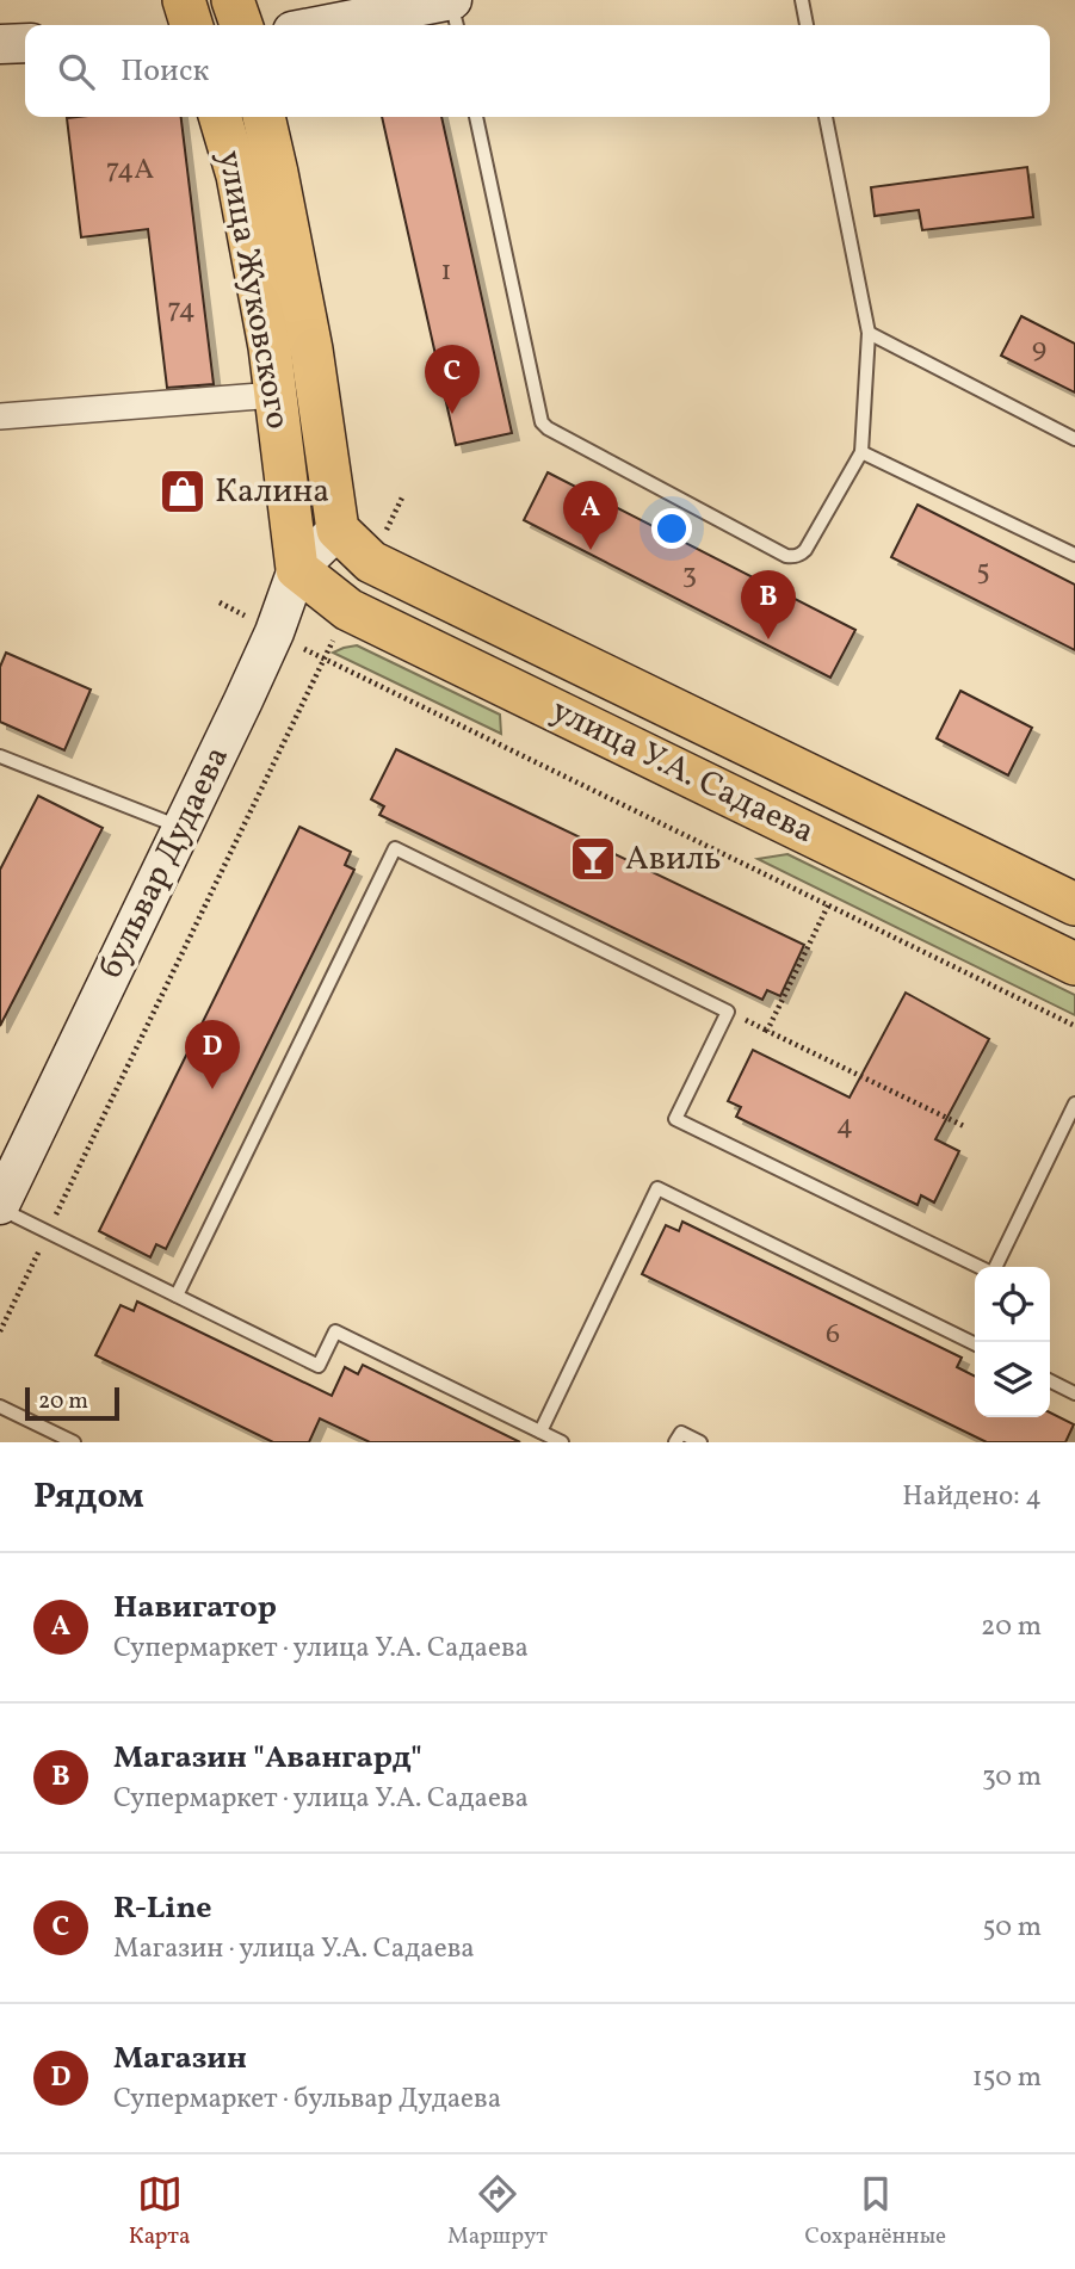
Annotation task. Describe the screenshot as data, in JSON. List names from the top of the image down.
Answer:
{
  "streets": {
    "main road": ["улица Жуковского", "улица У.А. Садаева", "бульвар Дудаева"]
  },
  "crossings": [
    ["улица Жуковского", "улица У.А. Садаева"],
    ["улица Жуковского", "бульвар Дудаева"],
    ["улица У.А. Садаева", "бульвар Дудаева"]
  ],
  "places": {
    "shop": ["Калина"],
    "bar": ["Авиль"]
  },
  "house_numbers": [
    "74А",
    "1",
    "74",
    "9",
    "5",
    "3",
    "4",
    "6"
  ],
  "scale_bar": "20 m",
  "page": {
    "search": "Поиск",
    "pins": [
      "C",
      "A",
      "B",
      "D"
    ],
    "scale": "20 m",
    "heading": ["Рядом", "Найдено: 4"],
    "list": [
      {
        "mark": "A",
        "name": "Навигатор",
        "note": "Супермаркет · улица У.А. Садаева",
        "value": "20 m"
      },
      {
        "mark": "B",
        "name": "Магазин \"Авангард\"",
        "note": "Супермаркет · улица У.А. Садаева",
        "value": "30 m"
      },
      {
        "mark": "C",
        "name": "R-Line",
        "note": "Магазин · улица У.А. Садаева",
        "value": "50 m"
      },
      {
        "mark": "D",
        "name": "Магазин",
        "note": "Супермаркет · бульвар Дудаева",
        "value": "150 m"
      }
    ],
    "nav": ["Карта", "Маршрут", "Сохранённые"]
  }
}
